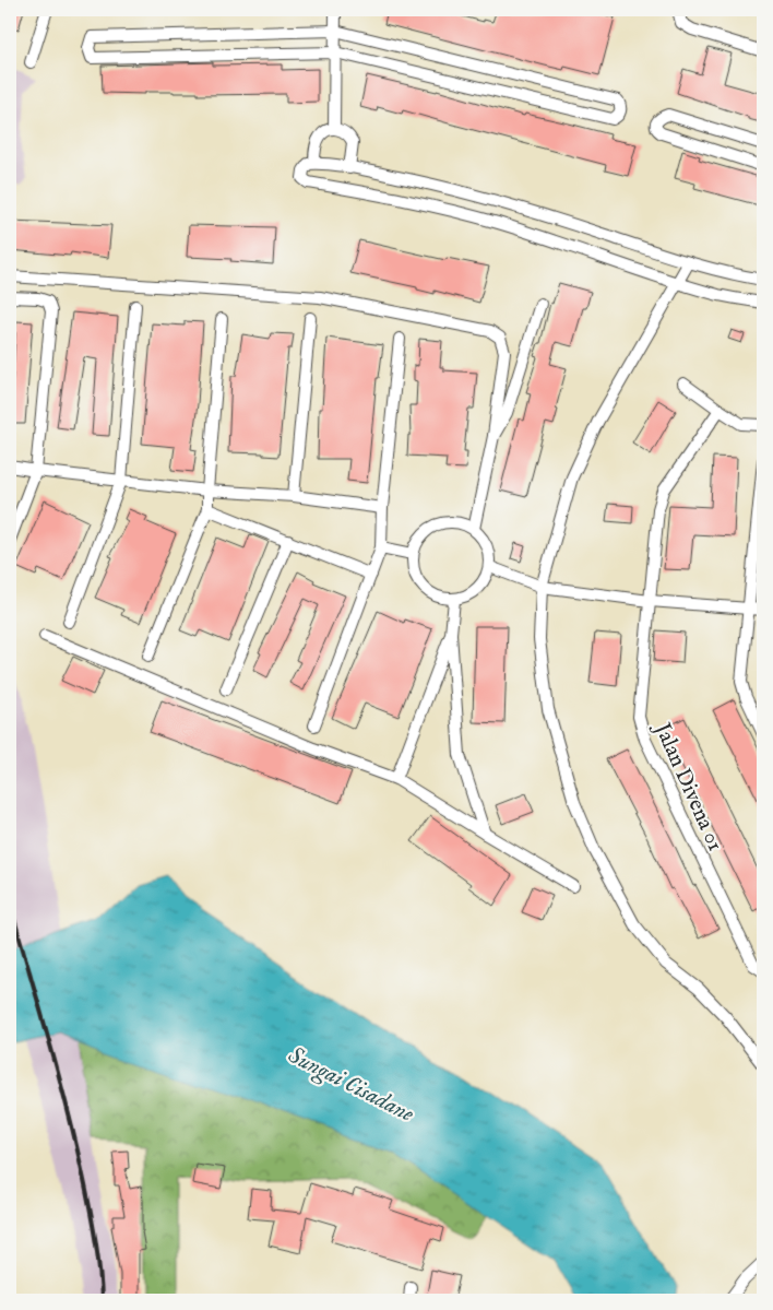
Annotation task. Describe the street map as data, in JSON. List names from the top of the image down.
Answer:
{
  "streets": {
    "street": ["Jalan Divena 01"]
  },
  "water": ["Sungai Cisadane"]
}
